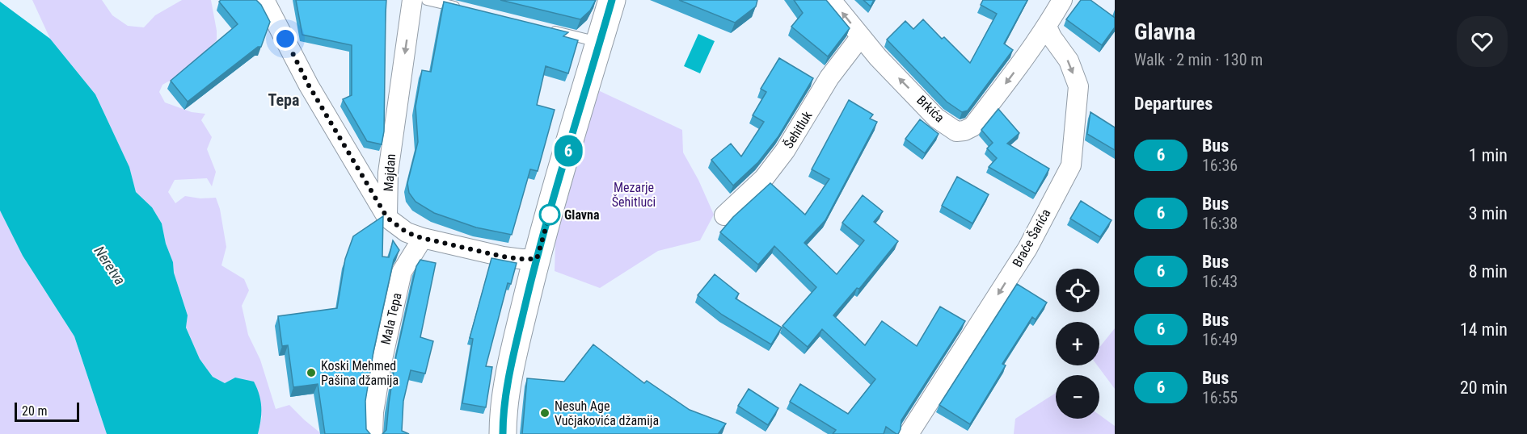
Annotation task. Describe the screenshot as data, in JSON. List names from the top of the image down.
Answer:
{
  "streets": {
    "street": [
      "Brkića",
      "Šehitluk",
      "Majdan",
      "Braće Šarića",
      "Mala Tepa"
    ]
  },
  "crossings": [
    ["Brkića", "Šehitluk"],
    ["Brkića", "Braće Šarića"]
  ],
  "one_way": ["Braće Šarića"],
  "districts": ["Tepa"],
  "water": ["Neretva"],
  "parks": ["Mezarje Šehitluci"],
  "places": ["Glavna", "Koski Mehmed Pašina džamija", "Nesuh Age Vučjakovića džamija"],
  "lines": ["bus line 6"],
  "scale_bar": "20 m",
  "page": {
    "on_map": "6",
    "heading": [
      ["Glavna", "Walk · 2 min · 130 m"],
      "Departures"
    ],
    "list": [
      {
        "mark": "6",
        "name": "Bus",
        "note": "16:36",
        "value": "1 min"
      },
      {
        "mark": "6",
        "name": "Bus",
        "note": "16:38",
        "value": "3 min"
      },
      {
        "mark": "6",
        "name": "Bus",
        "note": "16:43",
        "value": "8 min"
      },
      {
        "mark": "6",
        "name": "Bus",
        "note": "16:49",
        "value": "14 min"
      },
      {
        "mark": "6",
        "name": "Bus",
        "note": "16:55",
        "value": "20 min"
      }
    ],
    "map_buttons": ["+", "−"],
    "scale": "20 m"
  }
}
